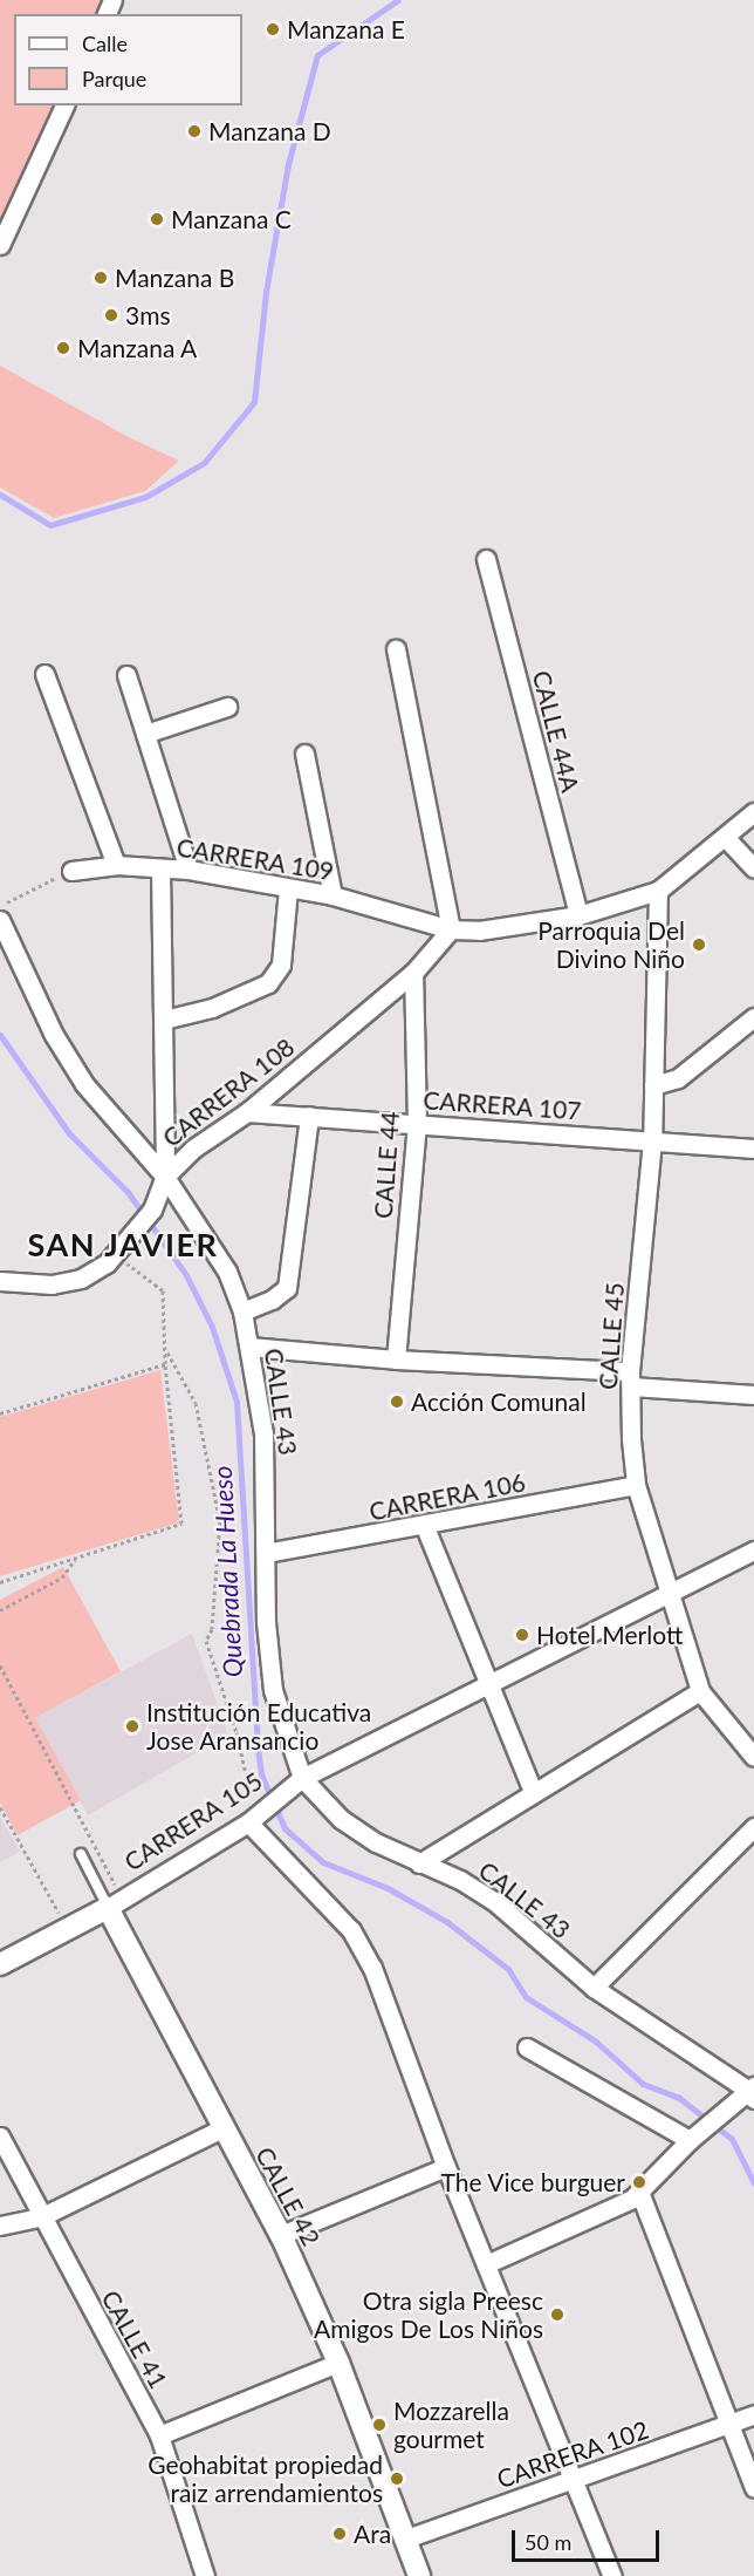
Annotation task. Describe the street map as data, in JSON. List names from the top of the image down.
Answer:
{
  "streets": {
    "street": [
      "CALLE 44A",
      "CARRERA 109",
      "CARRERA 108",
      "CARRERA 107",
      "CALLE 44",
      "CALLE 45",
      "CALLE 43",
      "CARRERA 106",
      "CARRERA 105",
      "CALLE 42",
      "CALLE 41",
      "CARRERA 102"
    ]
  },
  "crossings": [
    ["CARRERA 109", "CARRERA 108"],
    ["CARRERA 108", "CARRERA 107"],
    ["CARRERA 108", "CALLE 44"],
    ["CARRERA 108", "CALLE 43"],
    ["CARRERA 107", "CALLE 44"],
    ["CARRERA 107", "CALLE 45"],
    ["CALLE 45", "CARRERA 106"],
    ["CALLE 45", "CARRERA 105"],
    ["CALLE 43", "CARRERA 106"],
    ["CALLE 43", "CARRERA 105"],
    ["CARRERA 105", "CALLE 42"],
    ["CALLE 42", "CARRERA 102"]
  ],
  "districts": ["SAN JAVIER"],
  "water": ["Quebrada La Hueso"],
  "places": [
    "Manzana E",
    "Manzana D",
    "Manzana C",
    "Manzana B",
    "3ms",
    "Manzana A",
    "Parroquia Del Divino Niño",
    "Acción Comunal",
    "Hotel Merlott",
    "Institución Educativa Jose Aransancio",
    "The Vice burguer",
    "Otra sigla Preesc Amigos De Los Niños",
    "Mozzarella gourmet",
    "Geohabitat propiedad raiz arrendamientos",
    "Ara"
  ],
  "legend": ["Calle", "Parque"],
  "scale_bar": "50 m"
}
